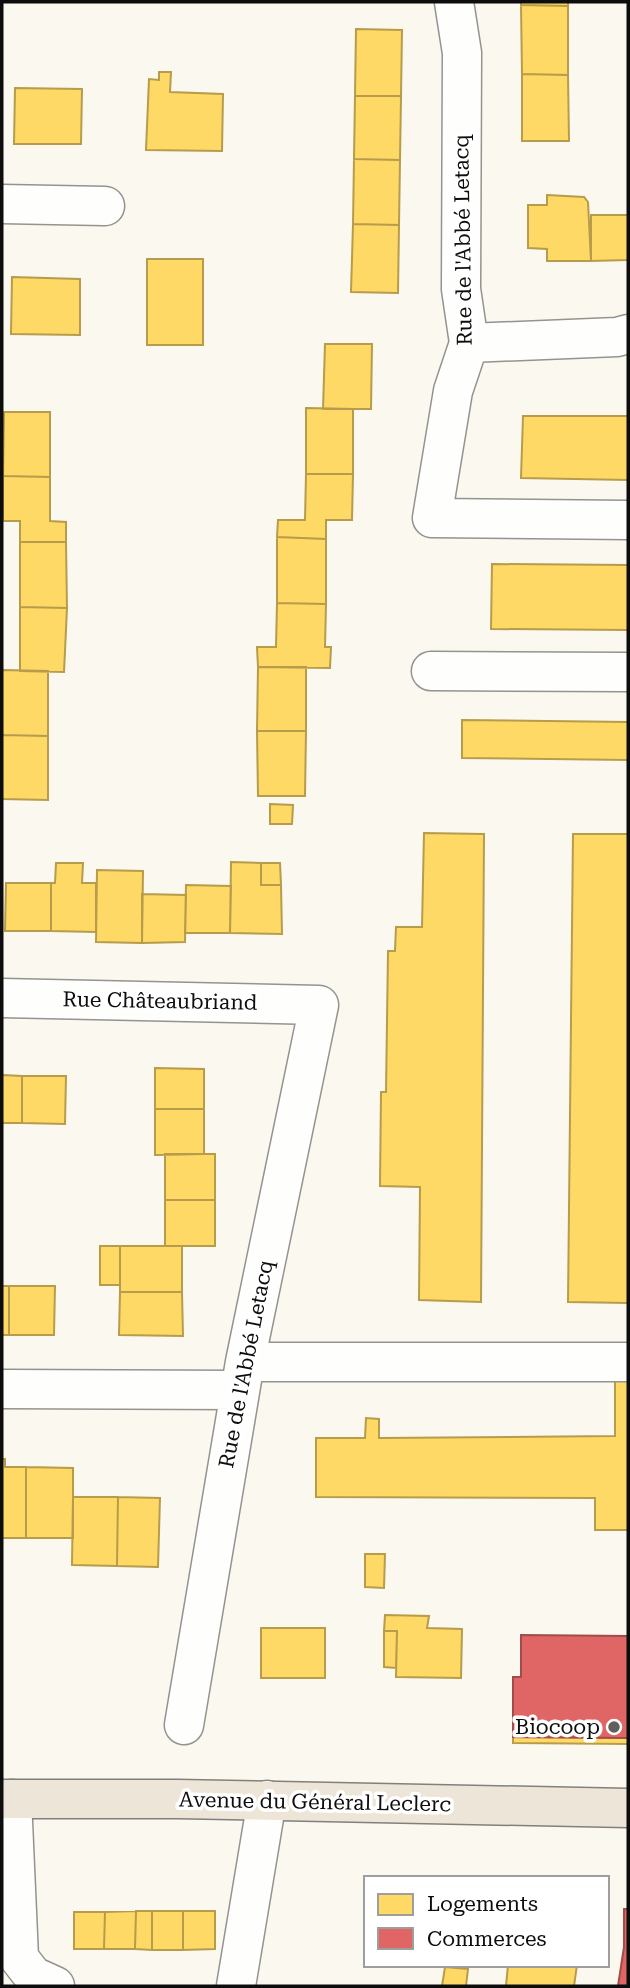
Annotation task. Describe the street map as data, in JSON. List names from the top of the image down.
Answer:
{
  "streets": {
    "main road": ["Avenue du Général Leclerc"],
    "street": ["Rue de l'Abbé Letacq", "Rue Châteaubriand"]
  },
  "crossings": [
    ["Rue de l'Abbé Letacq", "Rue Châteaubriand"]
  ],
  "places": ["Biocoop"],
  "legend": ["Logements", "Commerces"]
}
